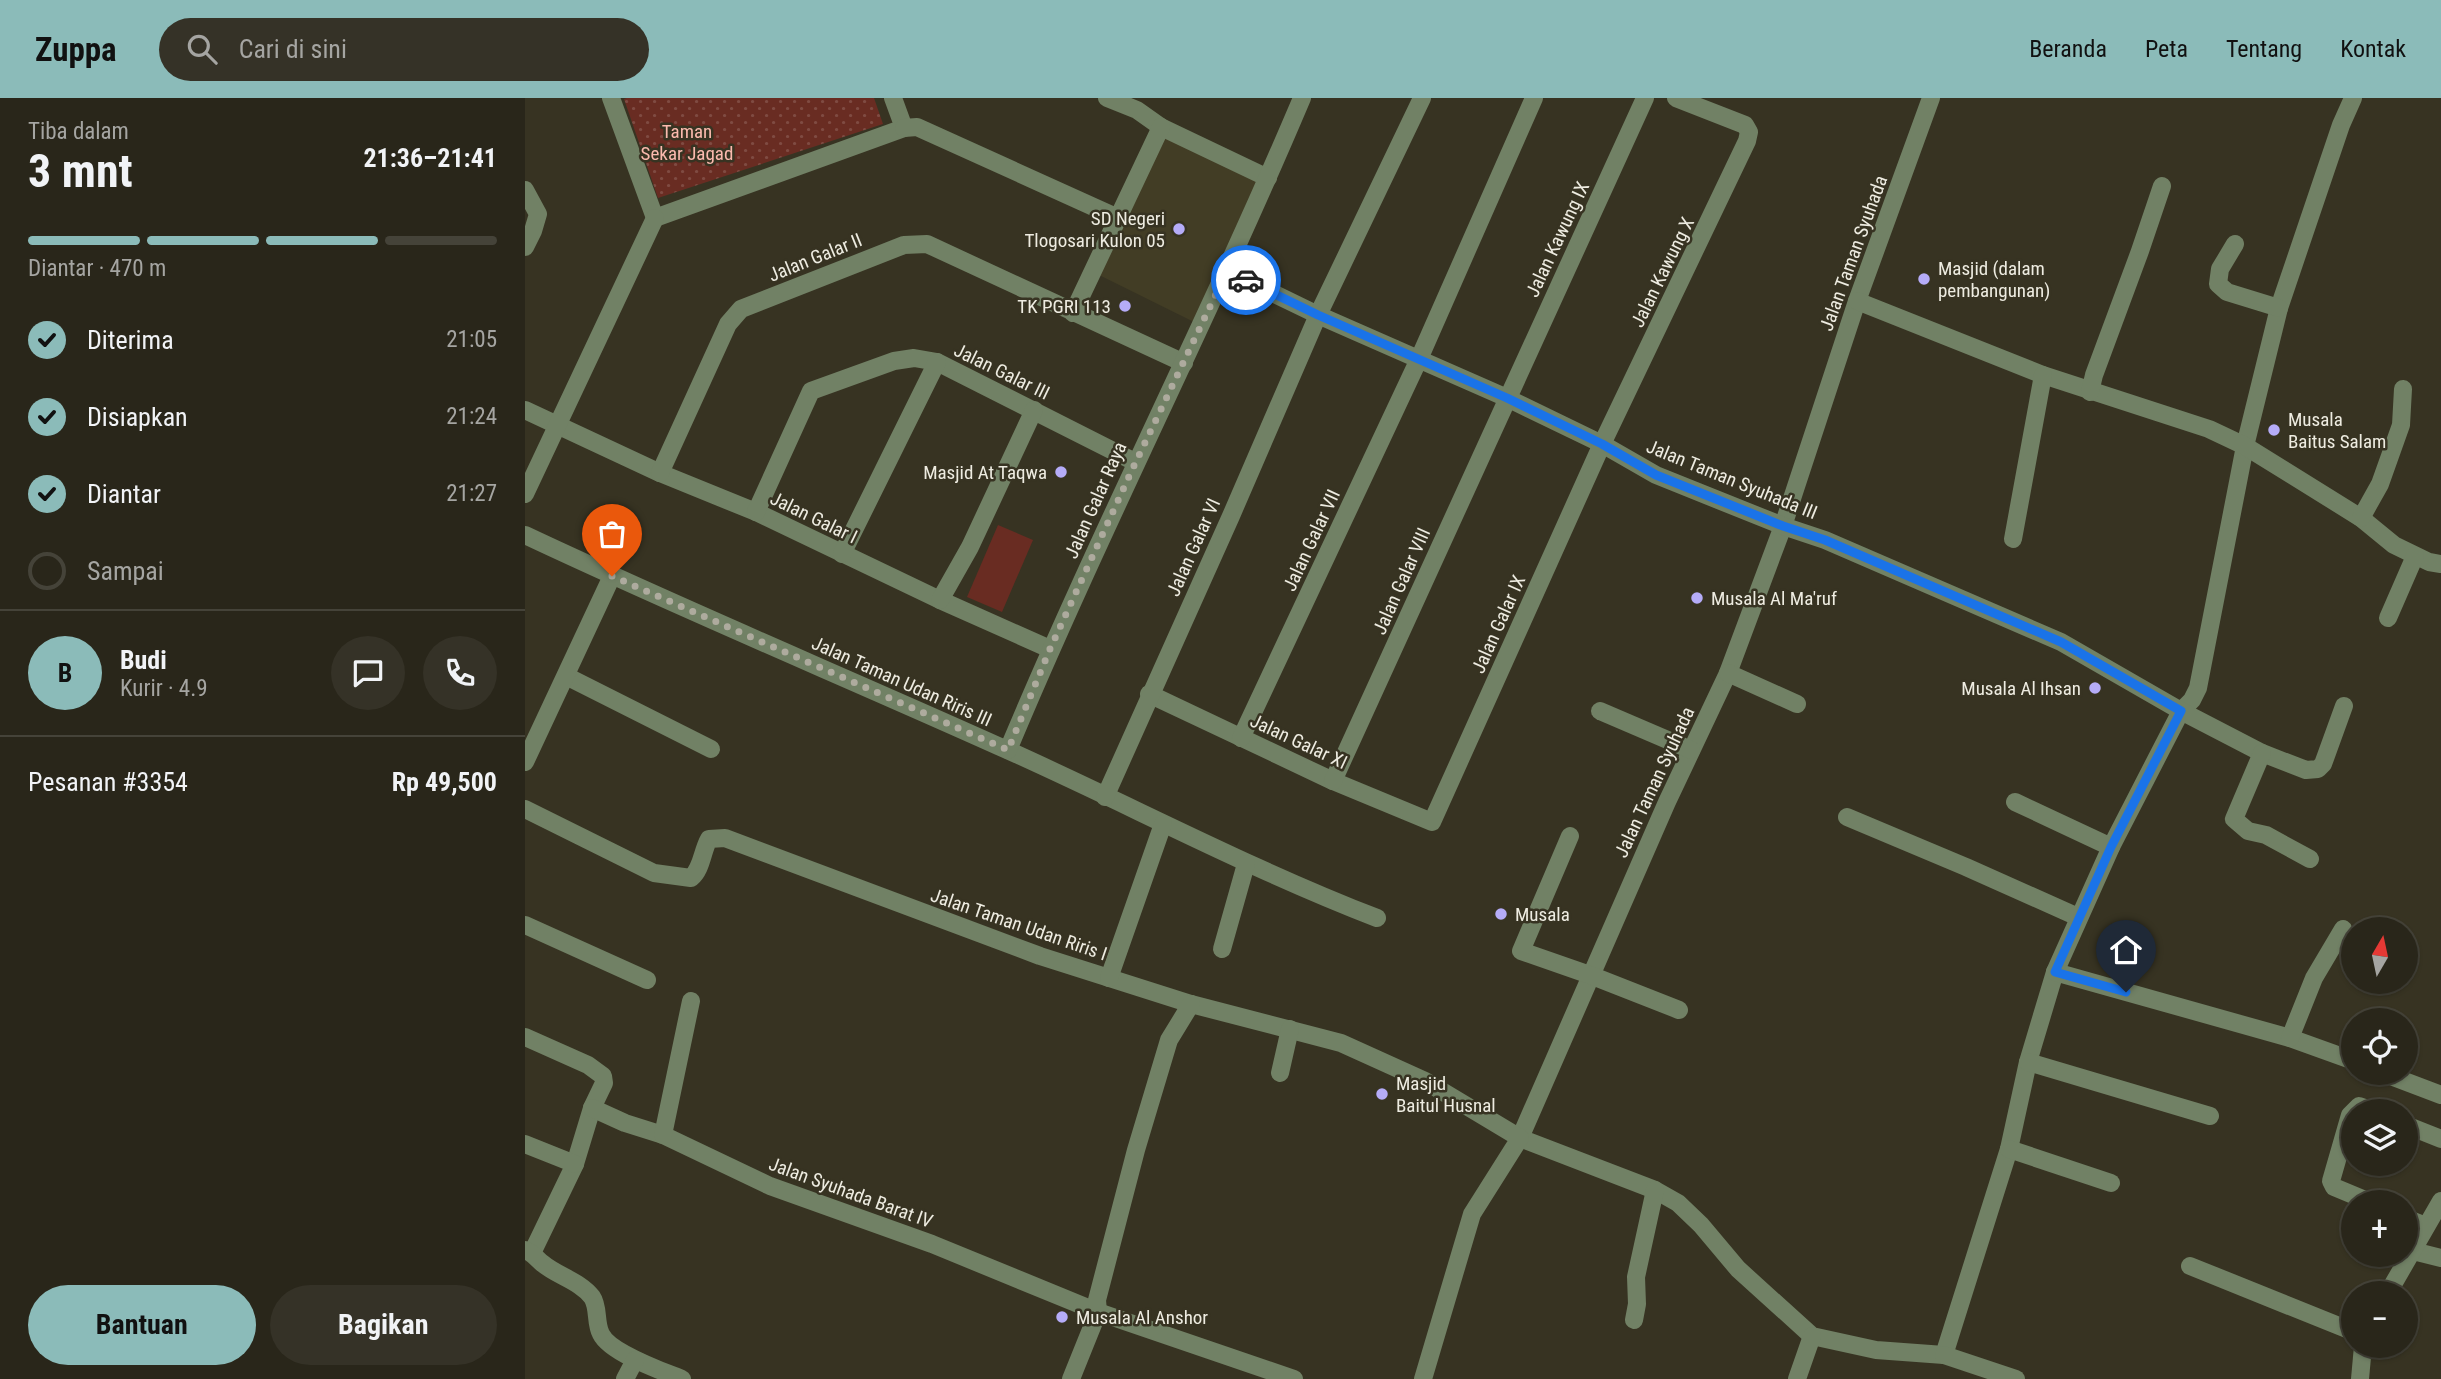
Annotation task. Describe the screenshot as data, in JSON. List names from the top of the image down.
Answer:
{
  "streets": {
    "street": [
      "Jalan Kawung IX",
      "Jalan Taman Syuhada",
      "Jalan Galar II",
      "Jalan Kawung X",
      "Jalan Galar III",
      "Jalan Taman Syuhada III",
      "Jalan Galar Raya",
      "Jalan Galar I",
      "Jalan Galar VII",
      "Jalan Galar VI",
      "Jalan Galar VIII",
      "Jalan Galar IX",
      "Jalan Taman Udan Riris III",
      "Jalan Galar XI",
      "Jalan Taman Udan Riris I",
      "Jalan Syuhada Barat IV"
    ]
  },
  "crossings": [
    ["Jalan Kawung IX", "Jalan Taman Syuhada III"],
    ["Jalan Kawung IX", "Jalan Galar VIII"],
    ["Jalan Taman Syuhada", "Jalan Taman Syuhada III"],
    ["Jalan Taman Syuhada", "Jalan Taman Udan Riris I"],
    ["Jalan Galar II", "Jalan Galar Raya"],
    ["Jalan Galar II", "Jalan Galar I"],
    ["Jalan Kawung X", "Jalan Taman Syuhada III"],
    ["Jalan Kawung X", "Jalan Galar IX"],
    ["Jalan Galar III", "Jalan Galar Raya"],
    ["Jalan Galar III", "Jalan Galar I"],
    ["Jalan Taman Syuhada III", "Jalan Galar Raya"],
    ["Jalan Taman Syuhada III", "Jalan Galar VII"],
    ["Jalan Taman Syuhada III", "Jalan Galar VI"],
    ["Jalan Taman Syuhada III", "Jalan Galar VIII"],
    ["Jalan Taman Syuhada III", "Jalan Galar IX"],
    ["Jalan Galar Raya", "Jalan Galar I"],
    ["Jalan Galar Raya", "Jalan Taman Udan Riris III"],
    ["Jalan Galar VII", "Jalan Galar XI"],
    ["Jalan Galar VI", "Jalan Taman Udan Riris III"],
    ["Jalan Galar VI", "Jalan Galar XI"],
    ["Jalan Galar VIII", "Jalan Galar XI"],
    ["Jalan Galar IX", "Jalan Galar XI"]
  ],
  "parks": ["Taman Sekar Jagad"],
  "places": [
    "SD Negeri Tlogosari Kulon 05",
    "Masjid (dalam pembangunan)",
    "TK PGRI 113",
    "Musala Baitus Salam",
    "Masjid At Taqwa",
    "Musala Al Ma'ruf",
    "Musala Al Ihsan",
    "Musala",
    "Masjid Baitul Husnal",
    "Musala Al Anshor"
  ],
  "north": "top",
  "page": {
    "header": "Zuppa",
    "search": "Cari di sini",
    "nav": [
      "Beranda",
      "Peta",
      "Tentang",
      "Kontak"
    ],
    "heading": ["3 mnt", "Tiba dalam", "21:36–21:41"],
    "panel": [
      "Budi",
      "Kurir · 4.9",
      "Pesanan #3354",
      "Rp 49,500"
    ],
    "bar": "Diantar · 470 m",
    "list": [
      ["Diterima", "21:05"],
      ["Disiapkan", "21:24"],
      ["Diantar", "21:27"],
      "Sampai"
    ],
    "round": "B",
    "map_buttons": ["+", "−"],
    "buttons": ["Bantuan", "Bagikan"]
  }
}
